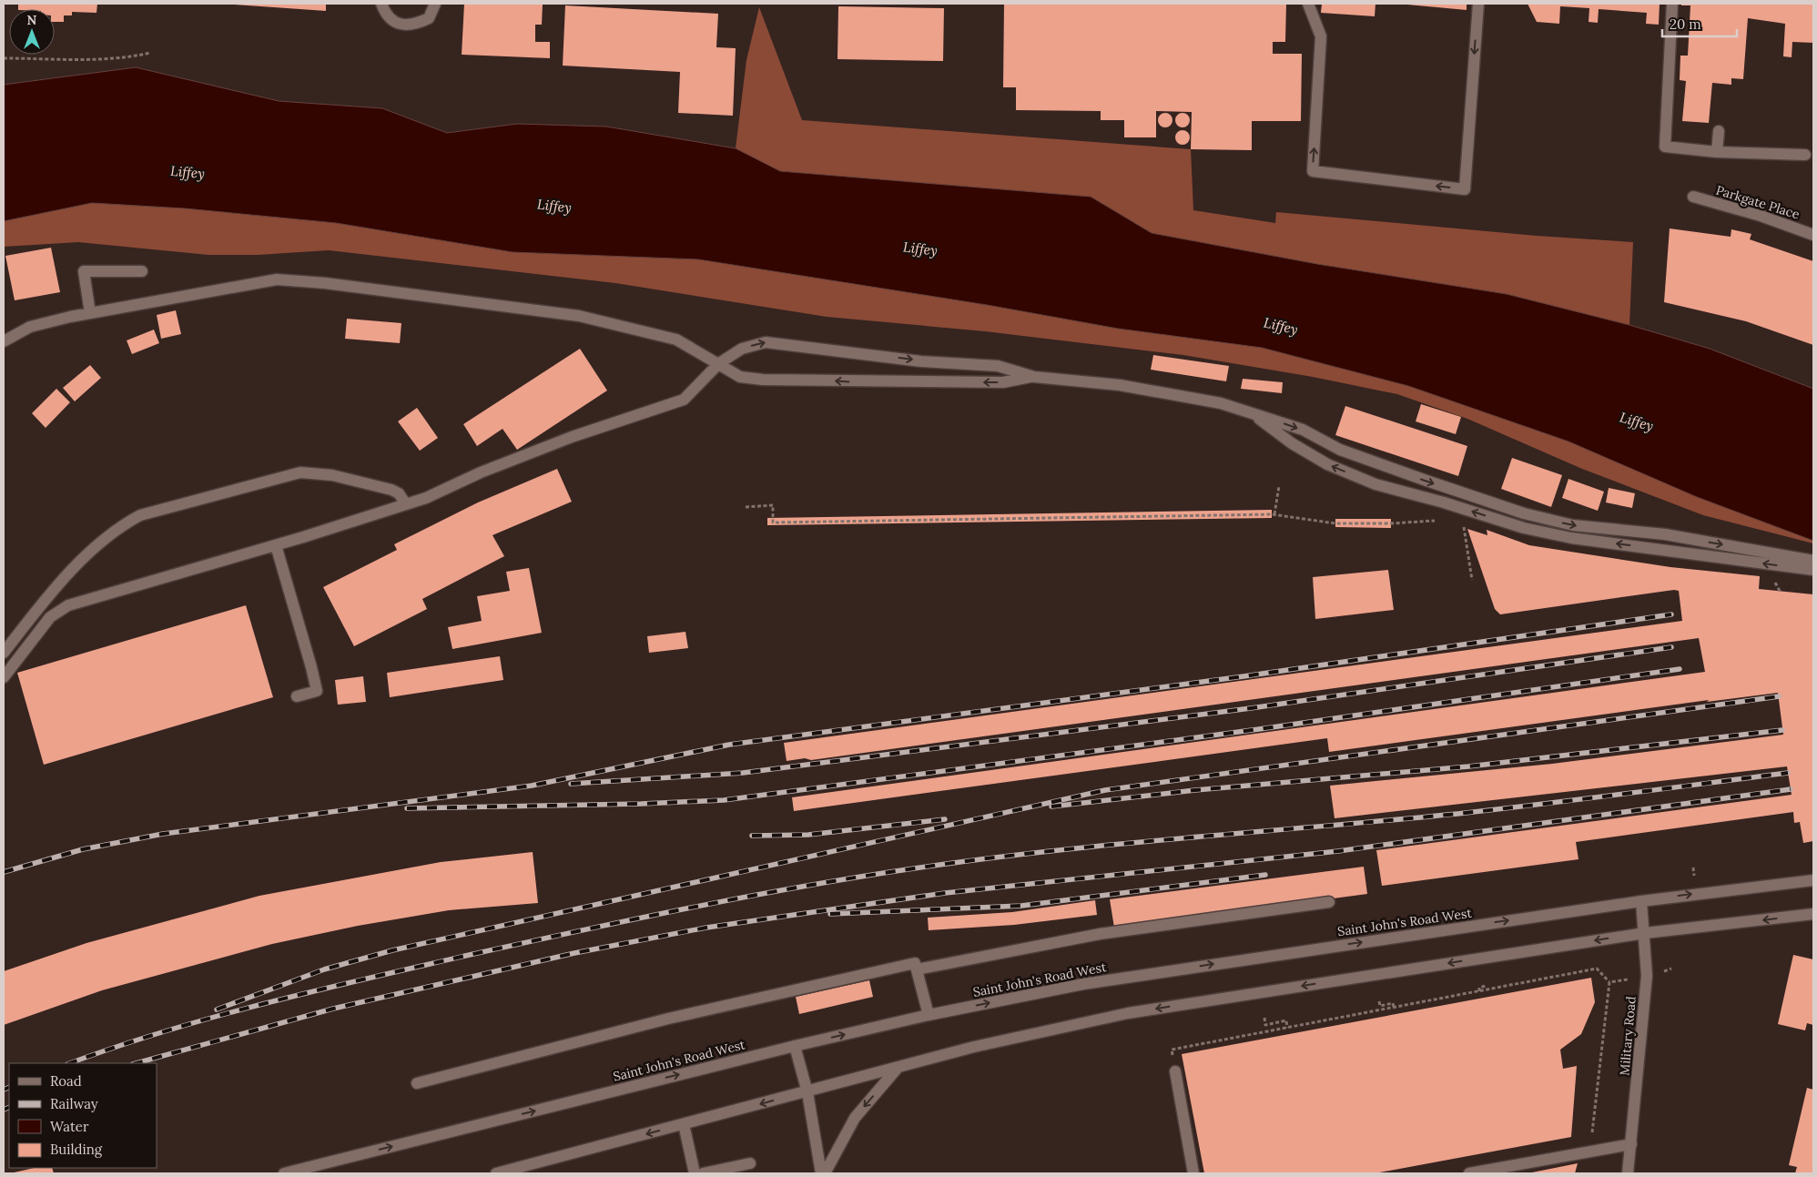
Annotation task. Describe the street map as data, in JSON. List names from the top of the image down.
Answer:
{
  "streets": {
    "main road": ["Parkgate Place", "Saint John's Road West", "Military Road"]
  },
  "crossings": [
    ["Saint John's Road West", "Military Road"]
  ],
  "water": ["Liffey"],
  "legend": [
    "Road",
    "Railway",
    "Water",
    "Building"
  ],
  "scale_bar": "20 m",
  "north": "top"
}
